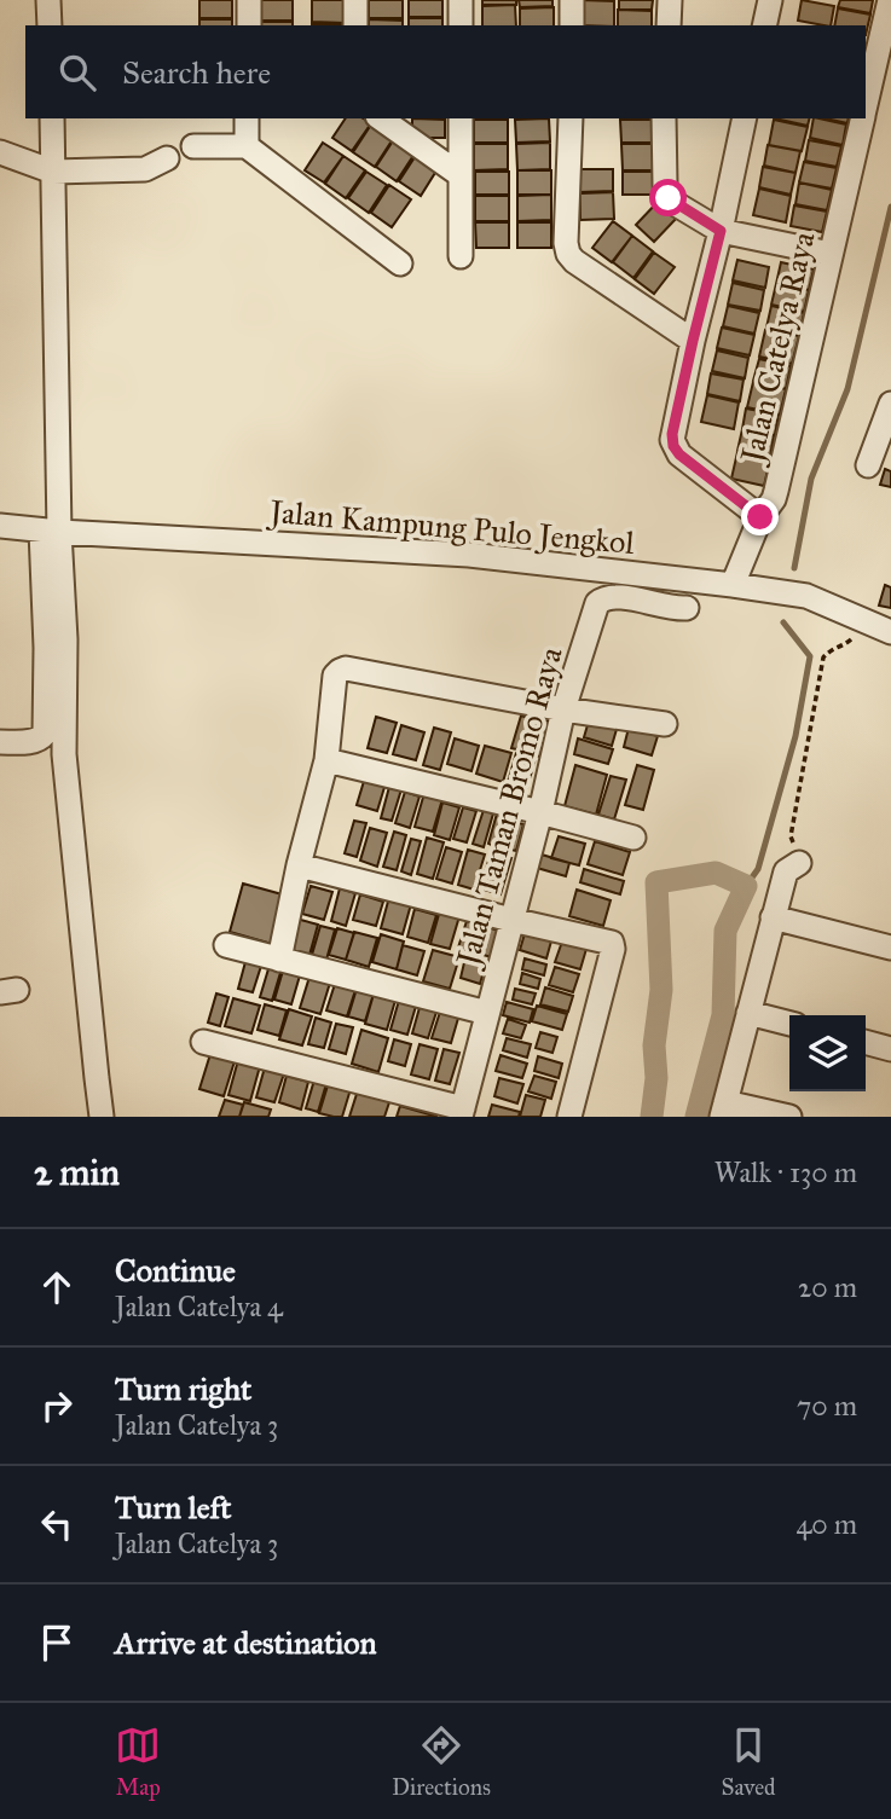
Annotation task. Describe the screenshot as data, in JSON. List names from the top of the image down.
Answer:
{
  "streets": {
    "street": ["Jalan Catelya Raya", "Jalan Kampung Pulo Jengkol", "Jalan Taman Bromo Raya"]
  },
  "crossings": [
    ["Jalan Catelya Raya", "Jalan Kampung Pulo Jengkol"]
  ],
  "page": {
    "search": "Search here",
    "heading": ["2 min", "Walk · 130 m"],
    "list": [
      ["Continue", "Jalan Catelya 4", "20 m"],
      ["Turn right", "Jalan Catelya 3", "70 m"],
      ["Turn left", "Jalan Catelya 3", "40 m"],
      "Arrive at destination"
    ],
    "nav": ["Map", "Directions", "Saved"]
  }
}
